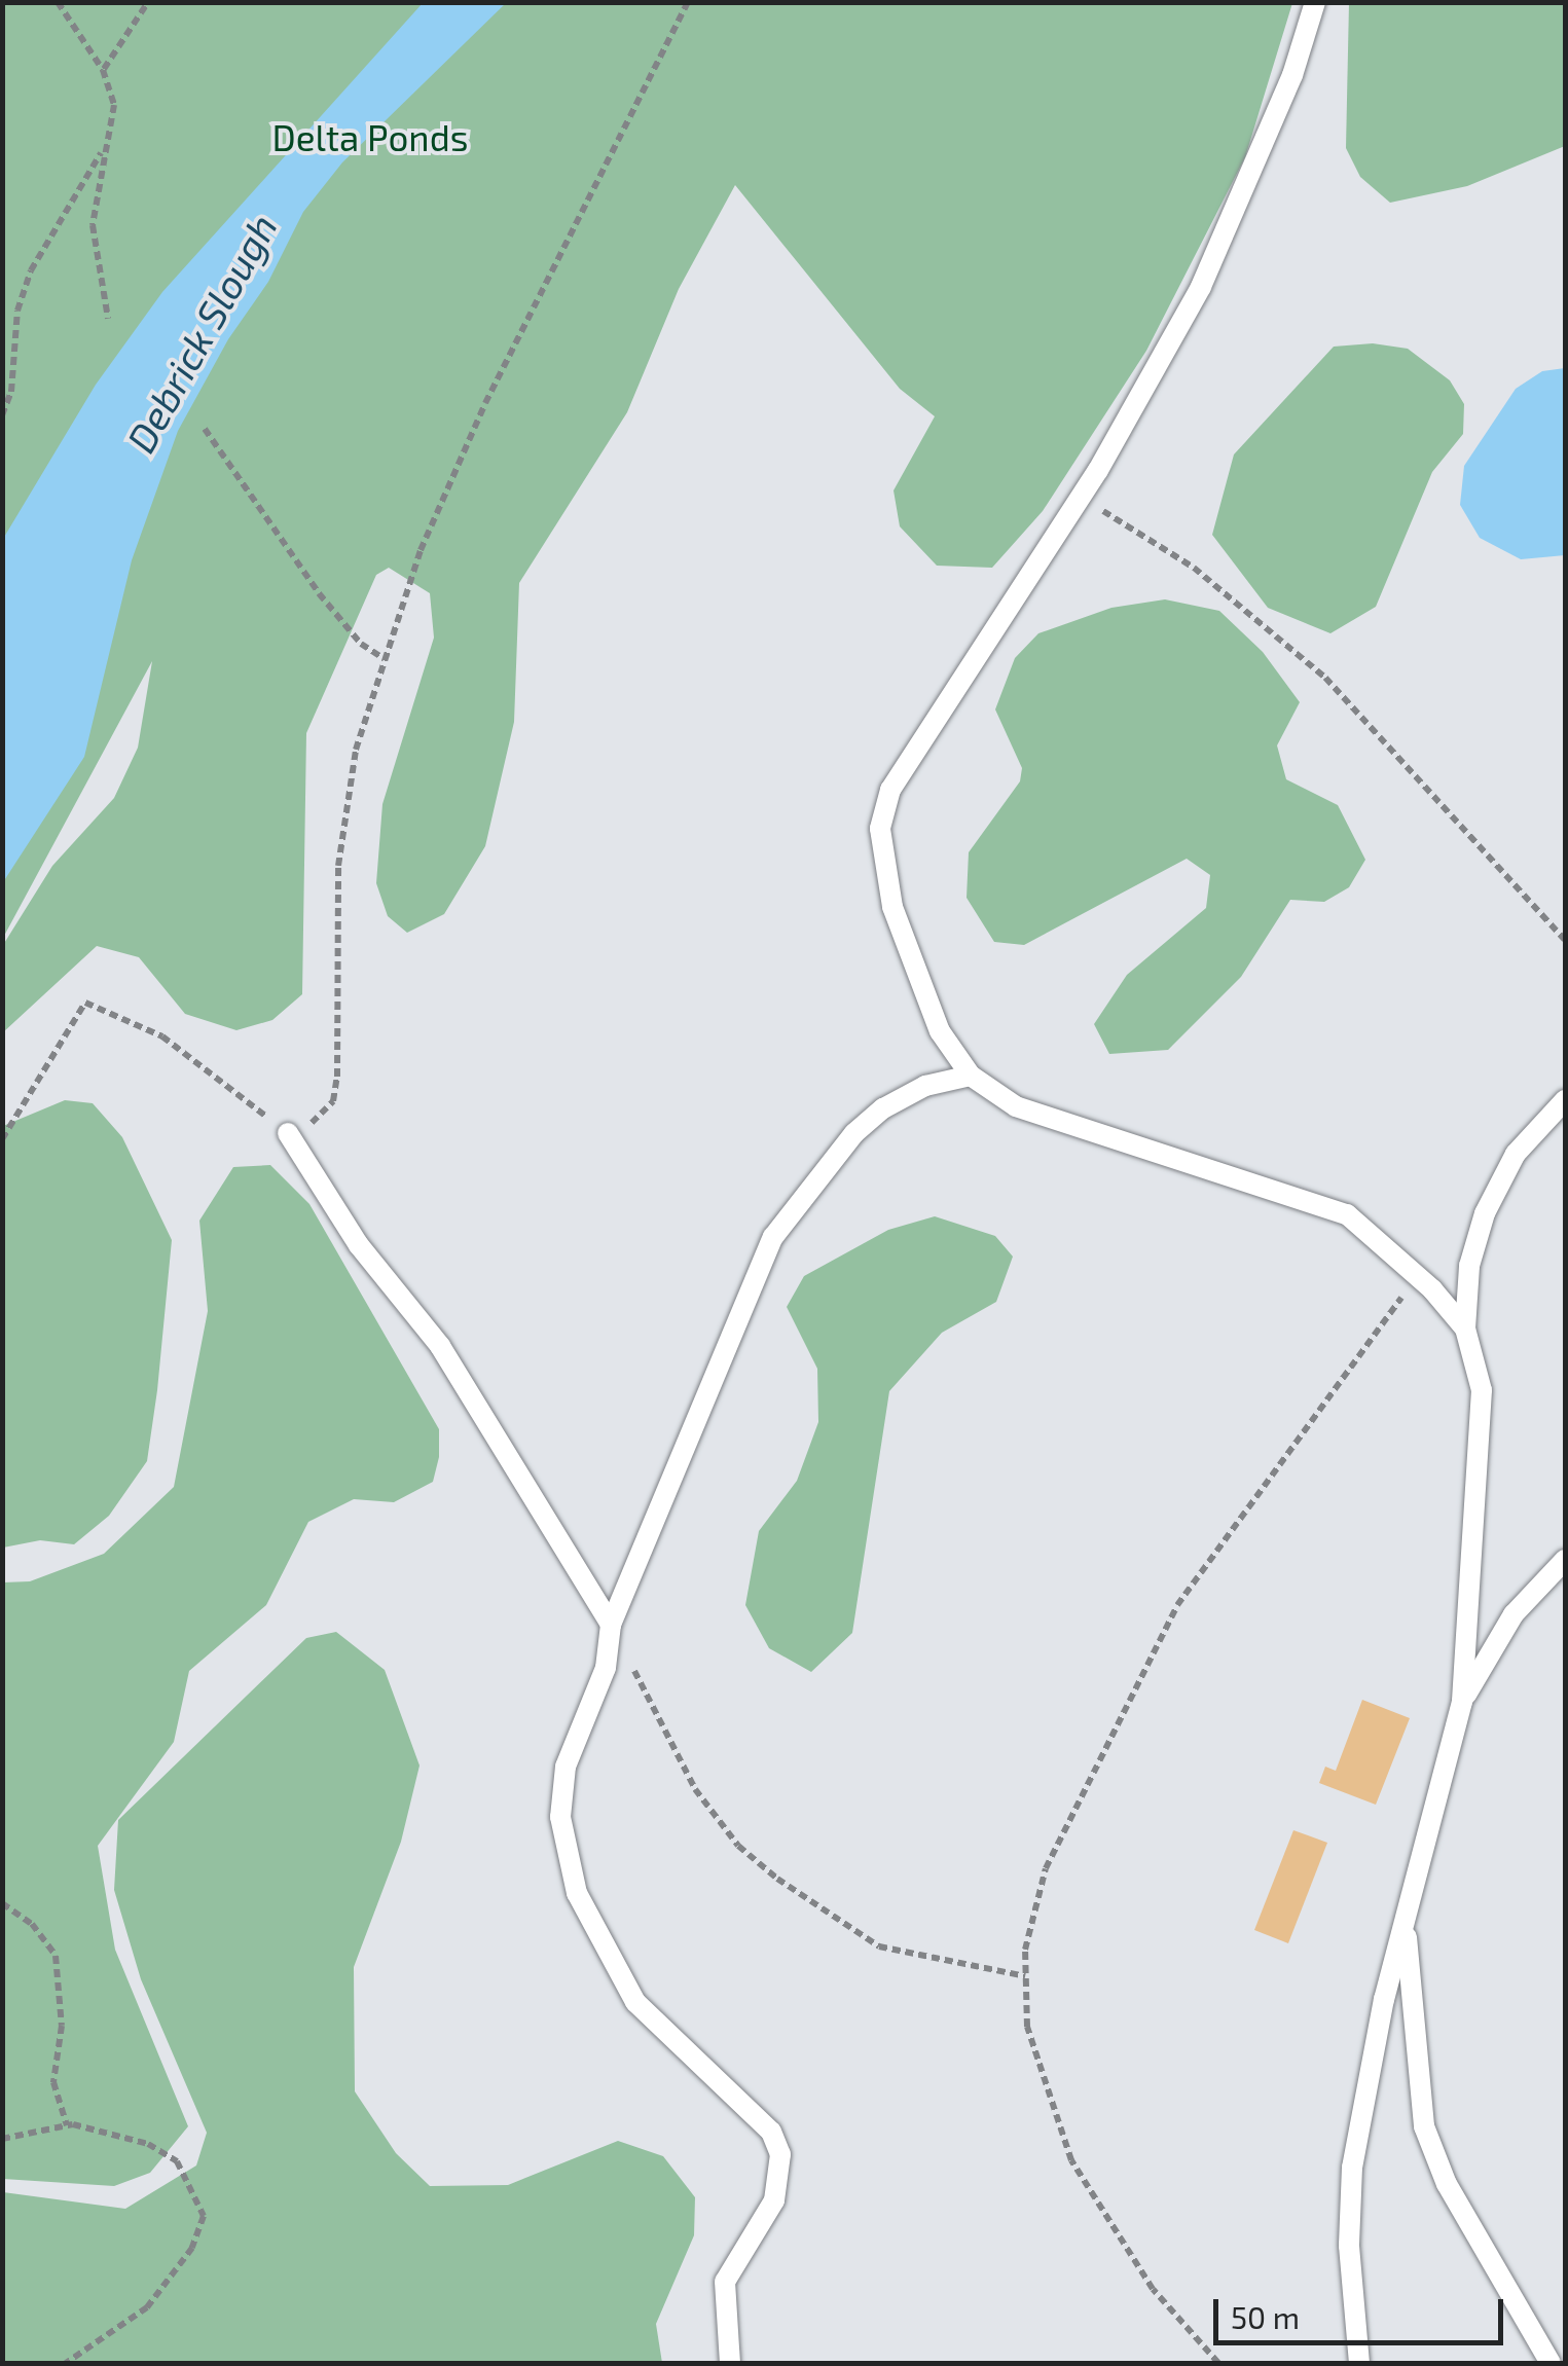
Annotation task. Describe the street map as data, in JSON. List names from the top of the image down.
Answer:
{
  "water": ["Debrick Slough"],
  "parks": ["Delta Ponds"],
  "scale_bar": "50 m"
}
